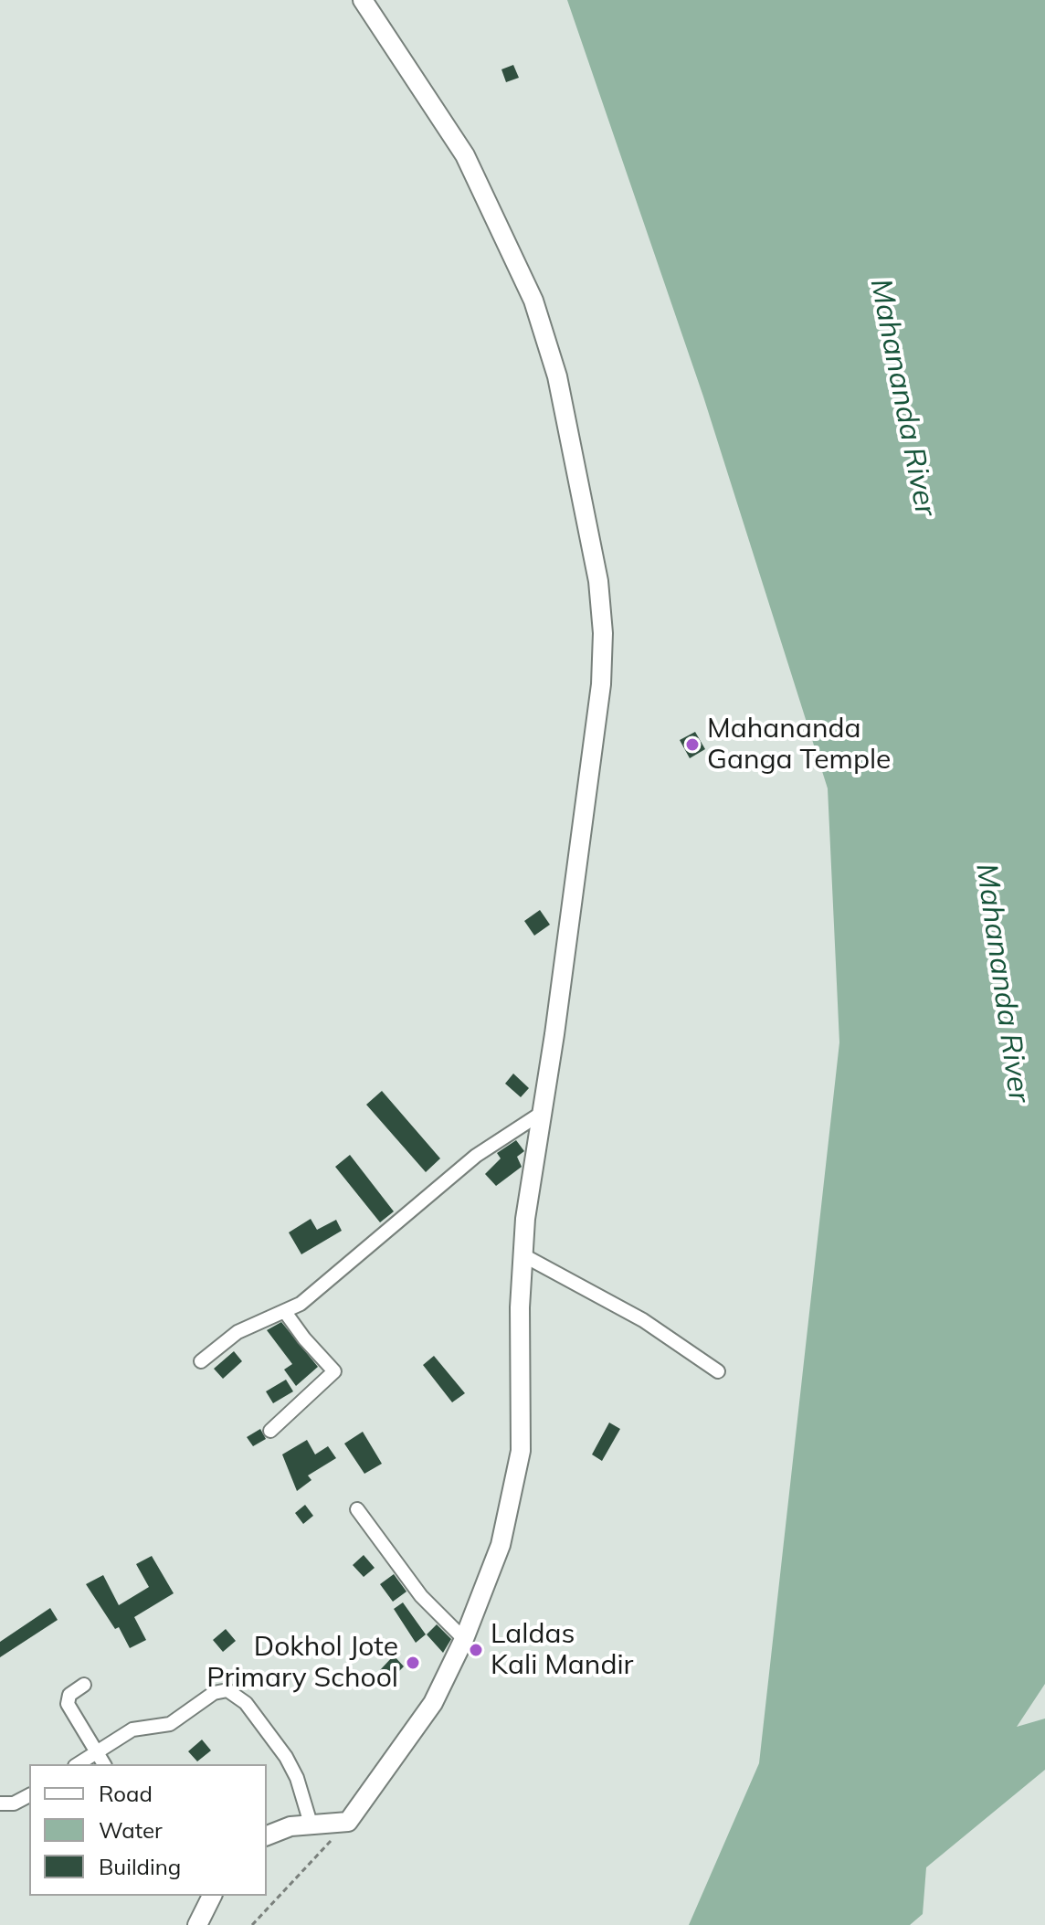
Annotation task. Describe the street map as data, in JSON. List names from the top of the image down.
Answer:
{
  "water": ["Mahananda River"],
  "places": ["Mahananda Ganga Temple", "Laldas Kali Mandir", "Dokhol Jote Primary School"],
  "legend": ["Road", "Water", "Building"]
}
